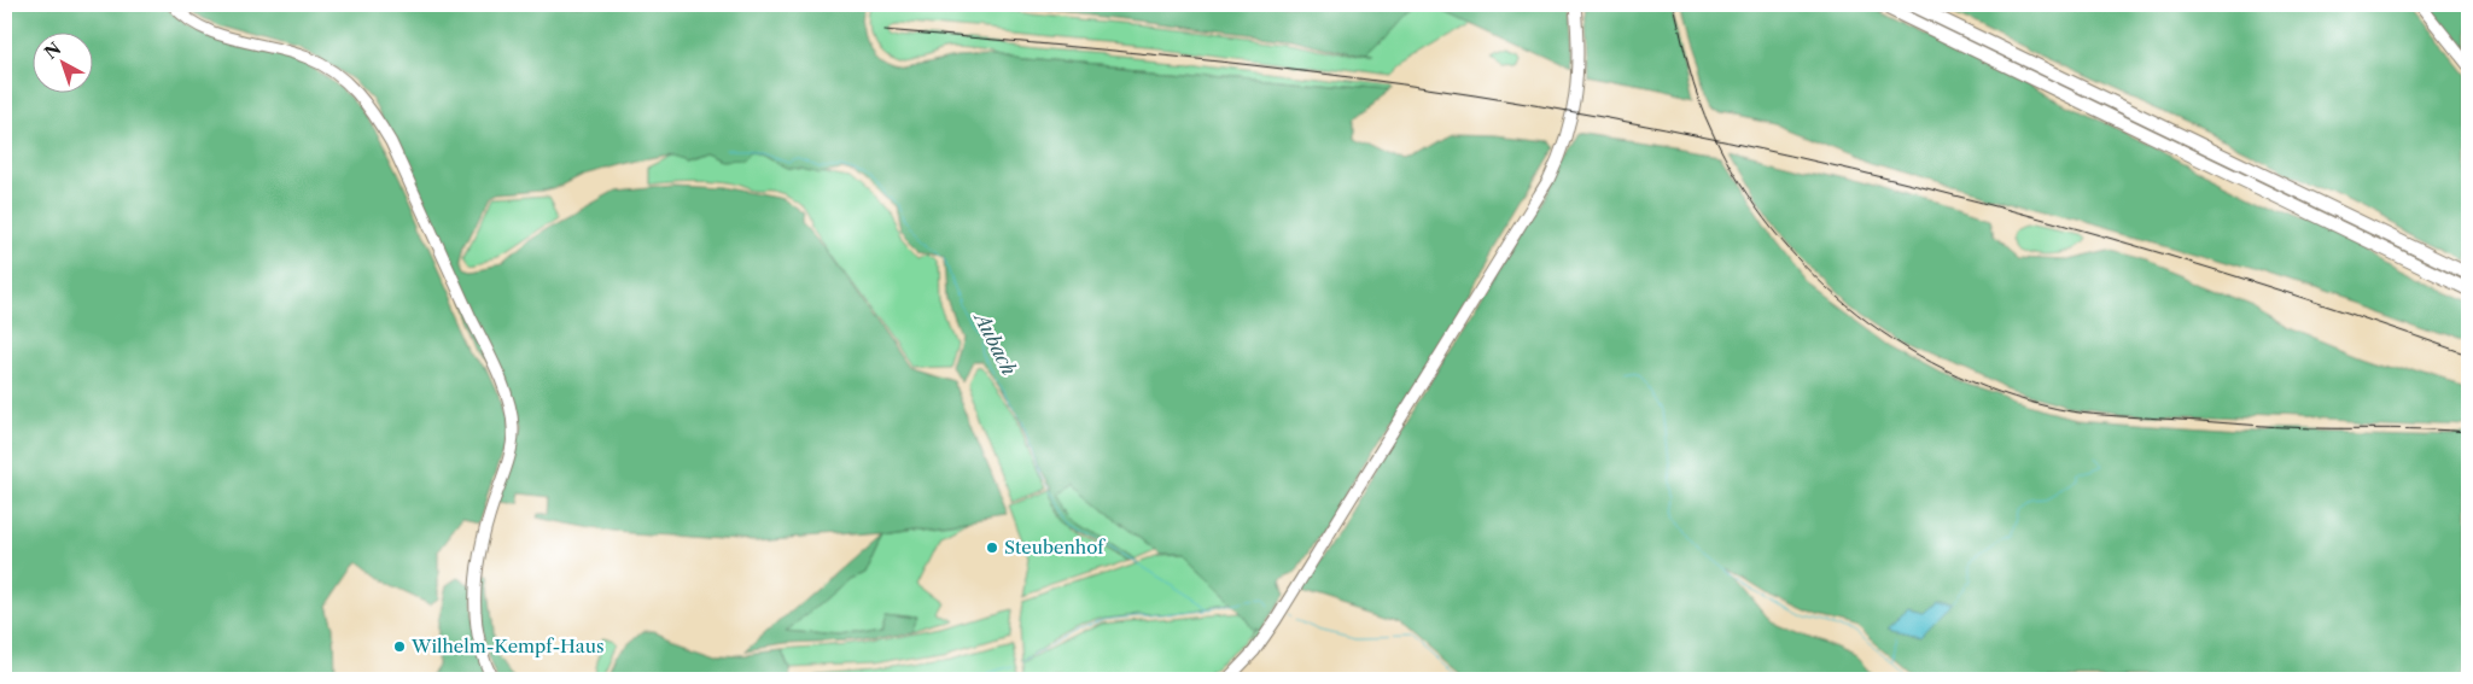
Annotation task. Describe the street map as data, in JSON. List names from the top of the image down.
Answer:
{
  "water": ["Aubach"],
  "places": ["Steubenhof", "Wilhelm-Kempf-Haus"],
  "north": "top left"
}
